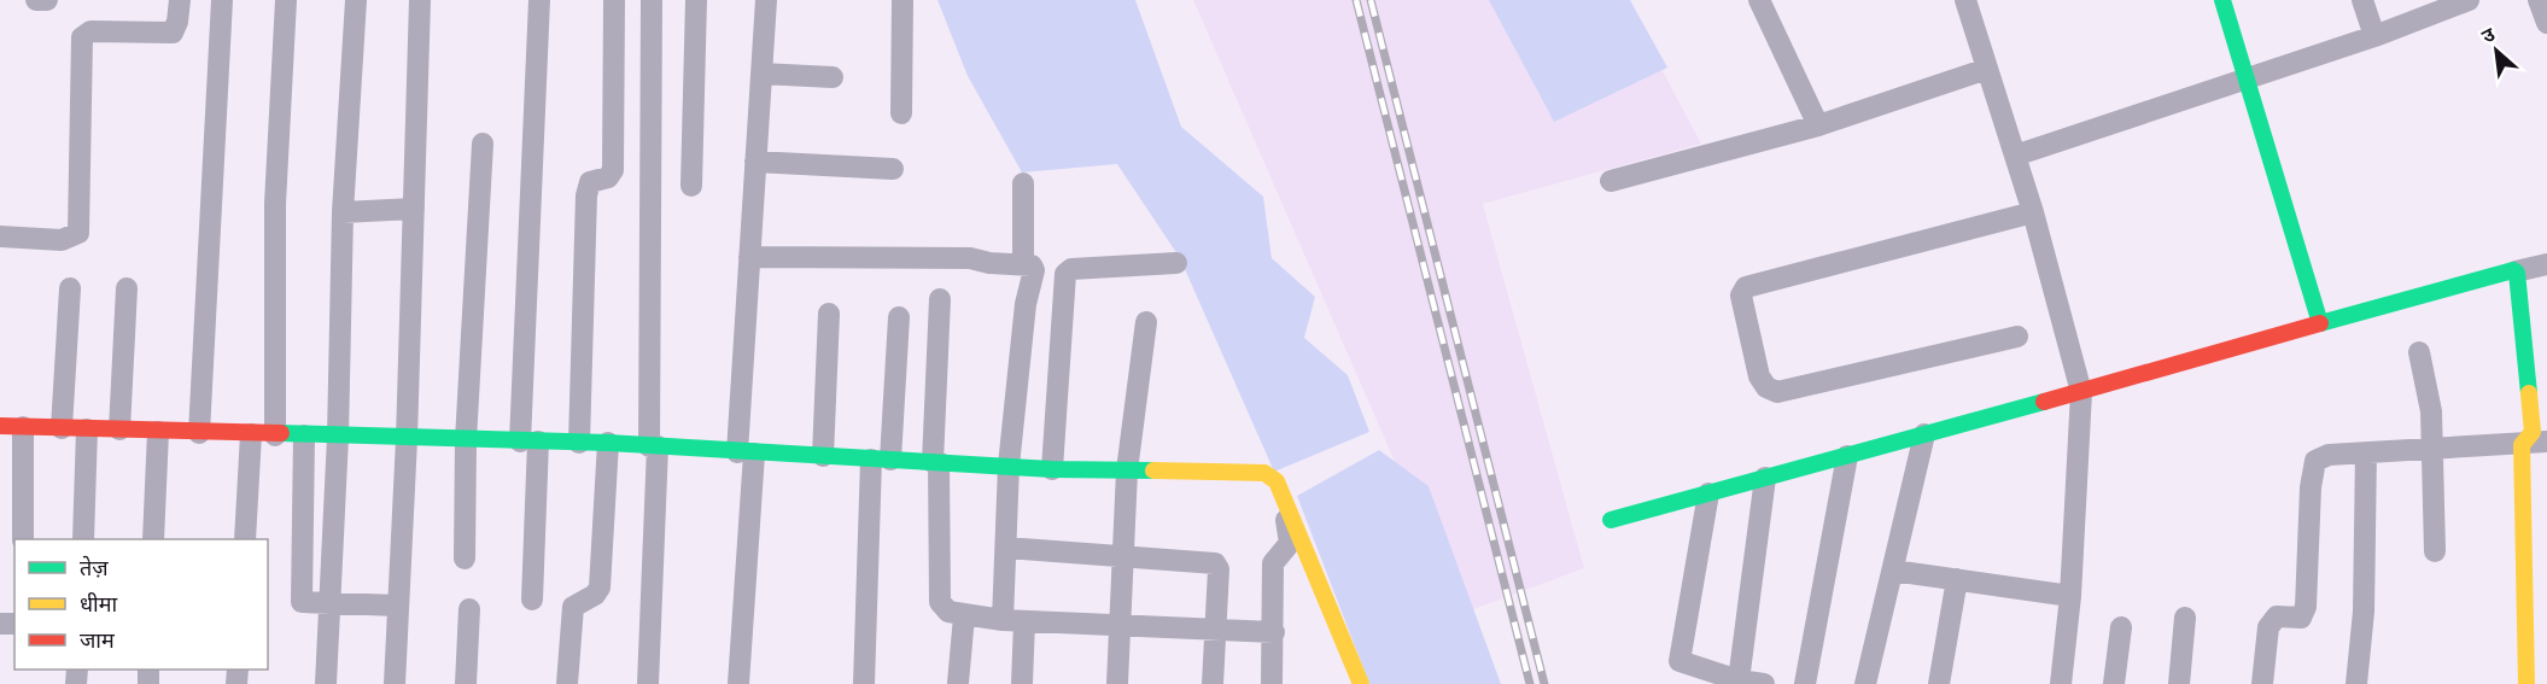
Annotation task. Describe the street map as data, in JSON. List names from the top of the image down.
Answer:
{
  "legend": ["तेज़", "धीमा", "जाम"],
  "north": "top left"
}
